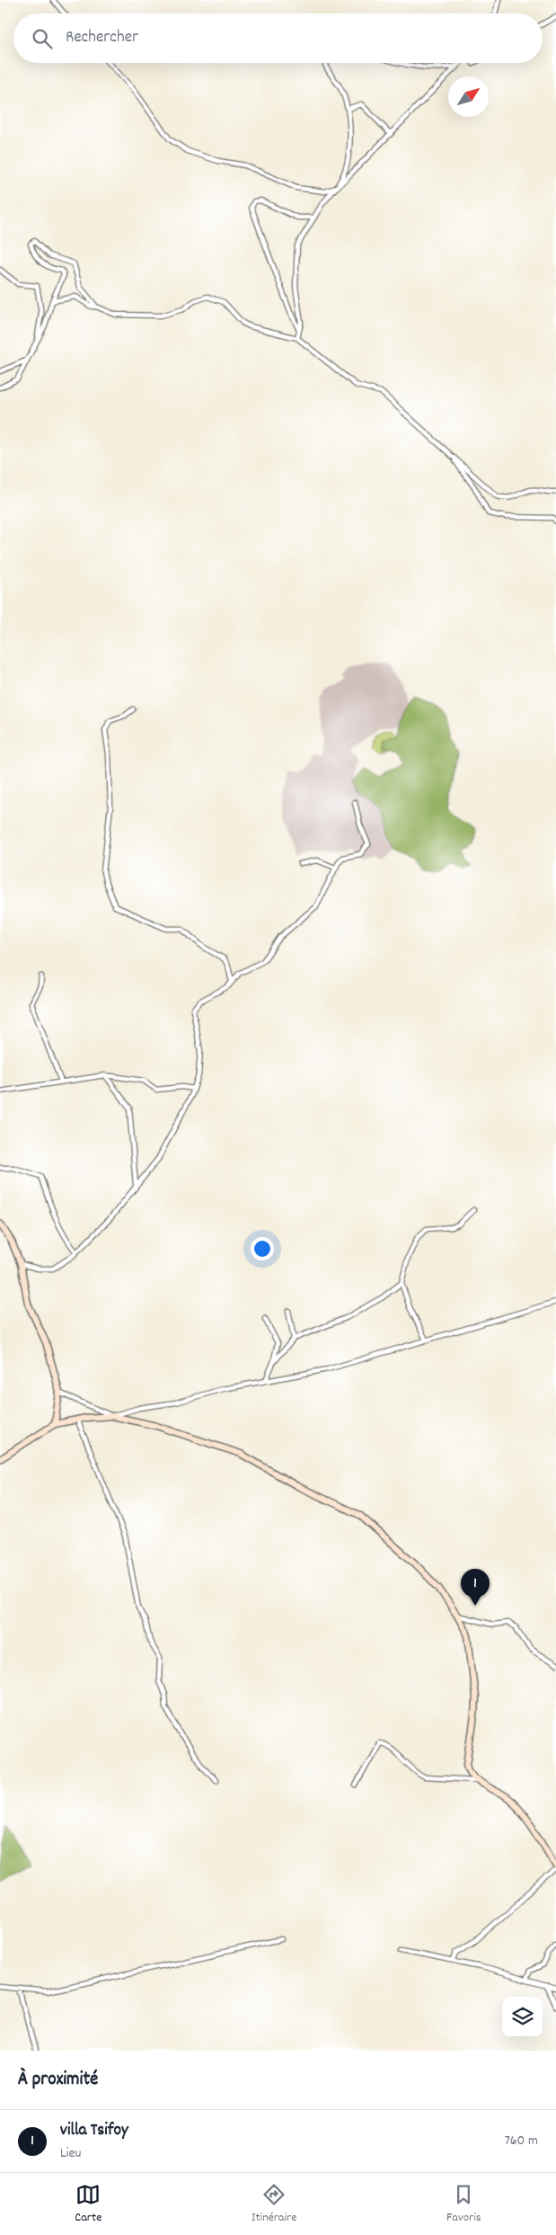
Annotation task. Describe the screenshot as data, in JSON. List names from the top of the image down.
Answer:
{
  "north": "top right",
  "page": {
    "search": "Rechercher",
    "pins": "1",
    "heading": "À proximité",
    "list": [
      {
        "mark": "1",
        "name": "villa Tsifoy",
        "note": "Lieu",
        "value": "760 m"
      }
    ],
    "nav": ["Carte", "Itinéraire", "Favoris"]
  }
}
